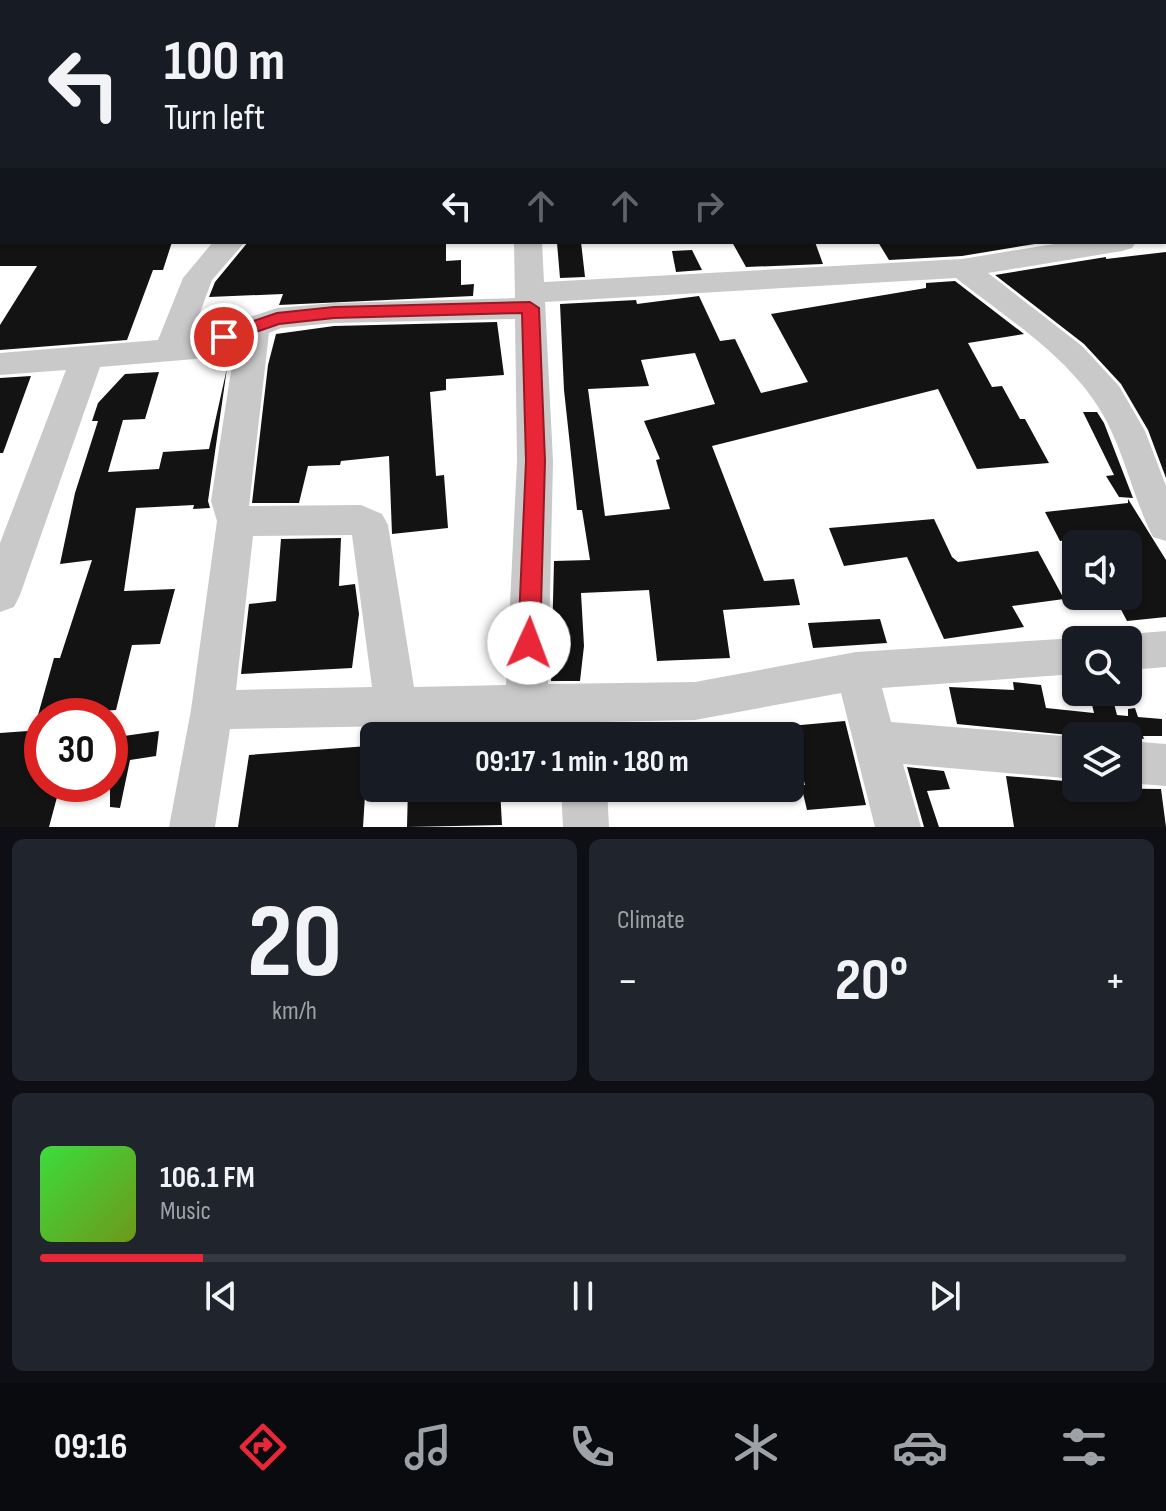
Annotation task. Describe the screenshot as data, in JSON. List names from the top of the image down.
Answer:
{
  "page": {
    "turn": ["100 m", "Turn left"],
    "limit": "30",
    "trip": "09:17 · 1 min · 180 m",
    "tile": [
      ["20", "km/h"],
      "Climate"
    ],
    "heat": ["−", "20°", "+"],
    "song": ["106.1 FM", "Music"],
    "tabs": "09:16"
  }
}
